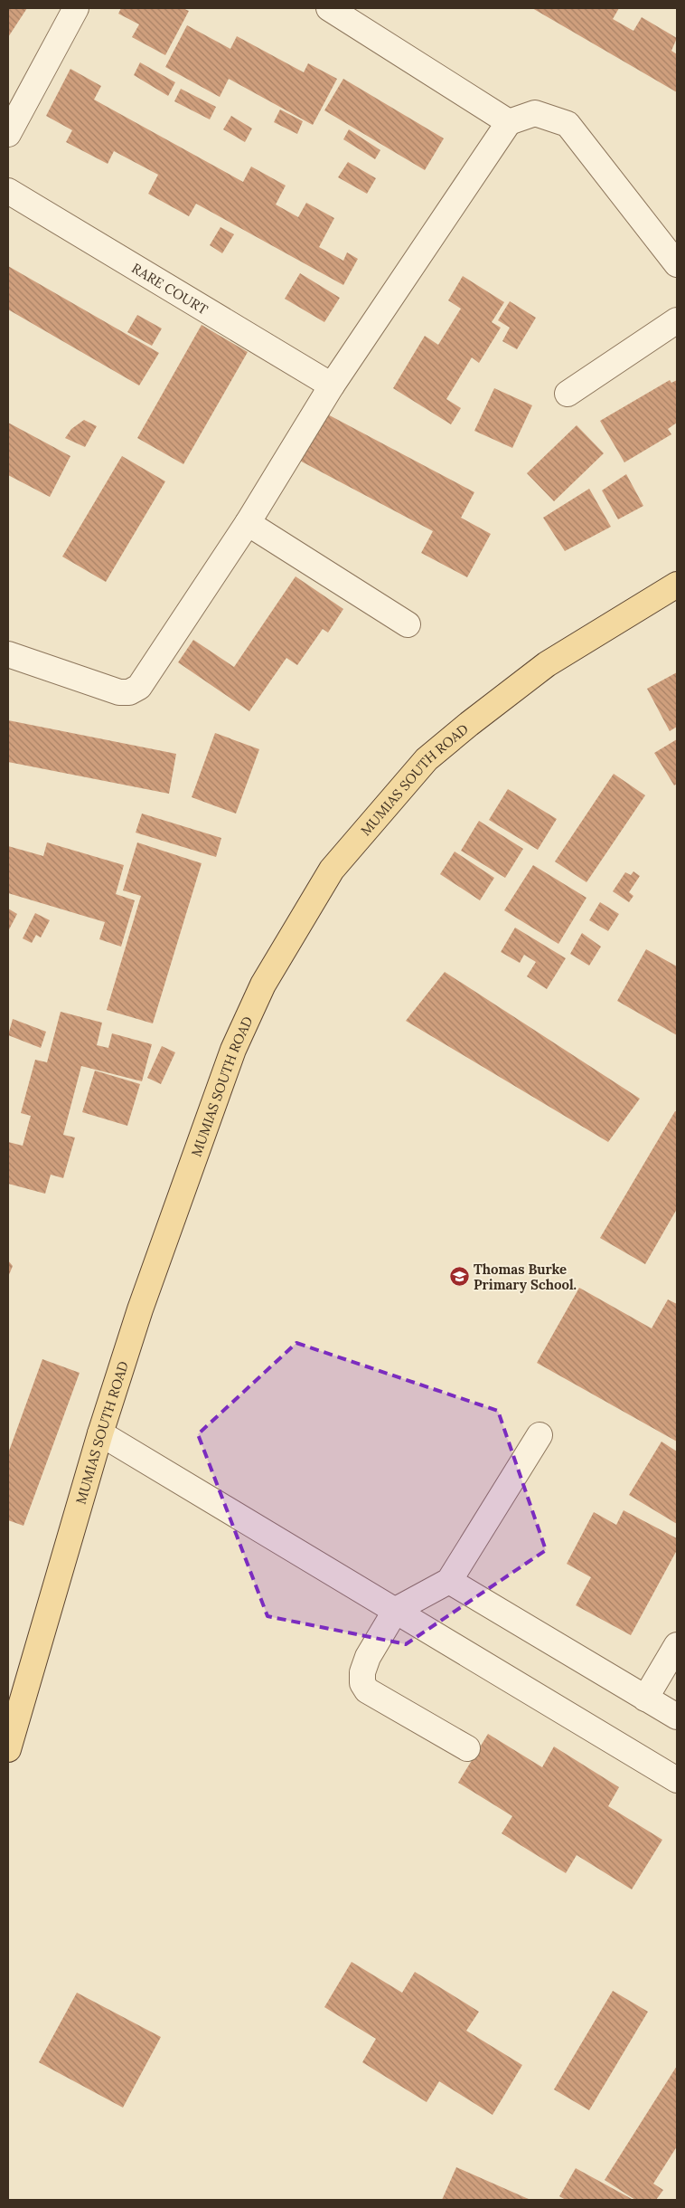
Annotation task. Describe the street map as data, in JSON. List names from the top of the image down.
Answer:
{
  "streets": {
    "main road": ["MUMIAS SOUTH ROAD"],
    "street": ["RARE COURT"]
  },
  "places": {
    "school or university": ["Thomas Burke Primary School."]
  }
}
